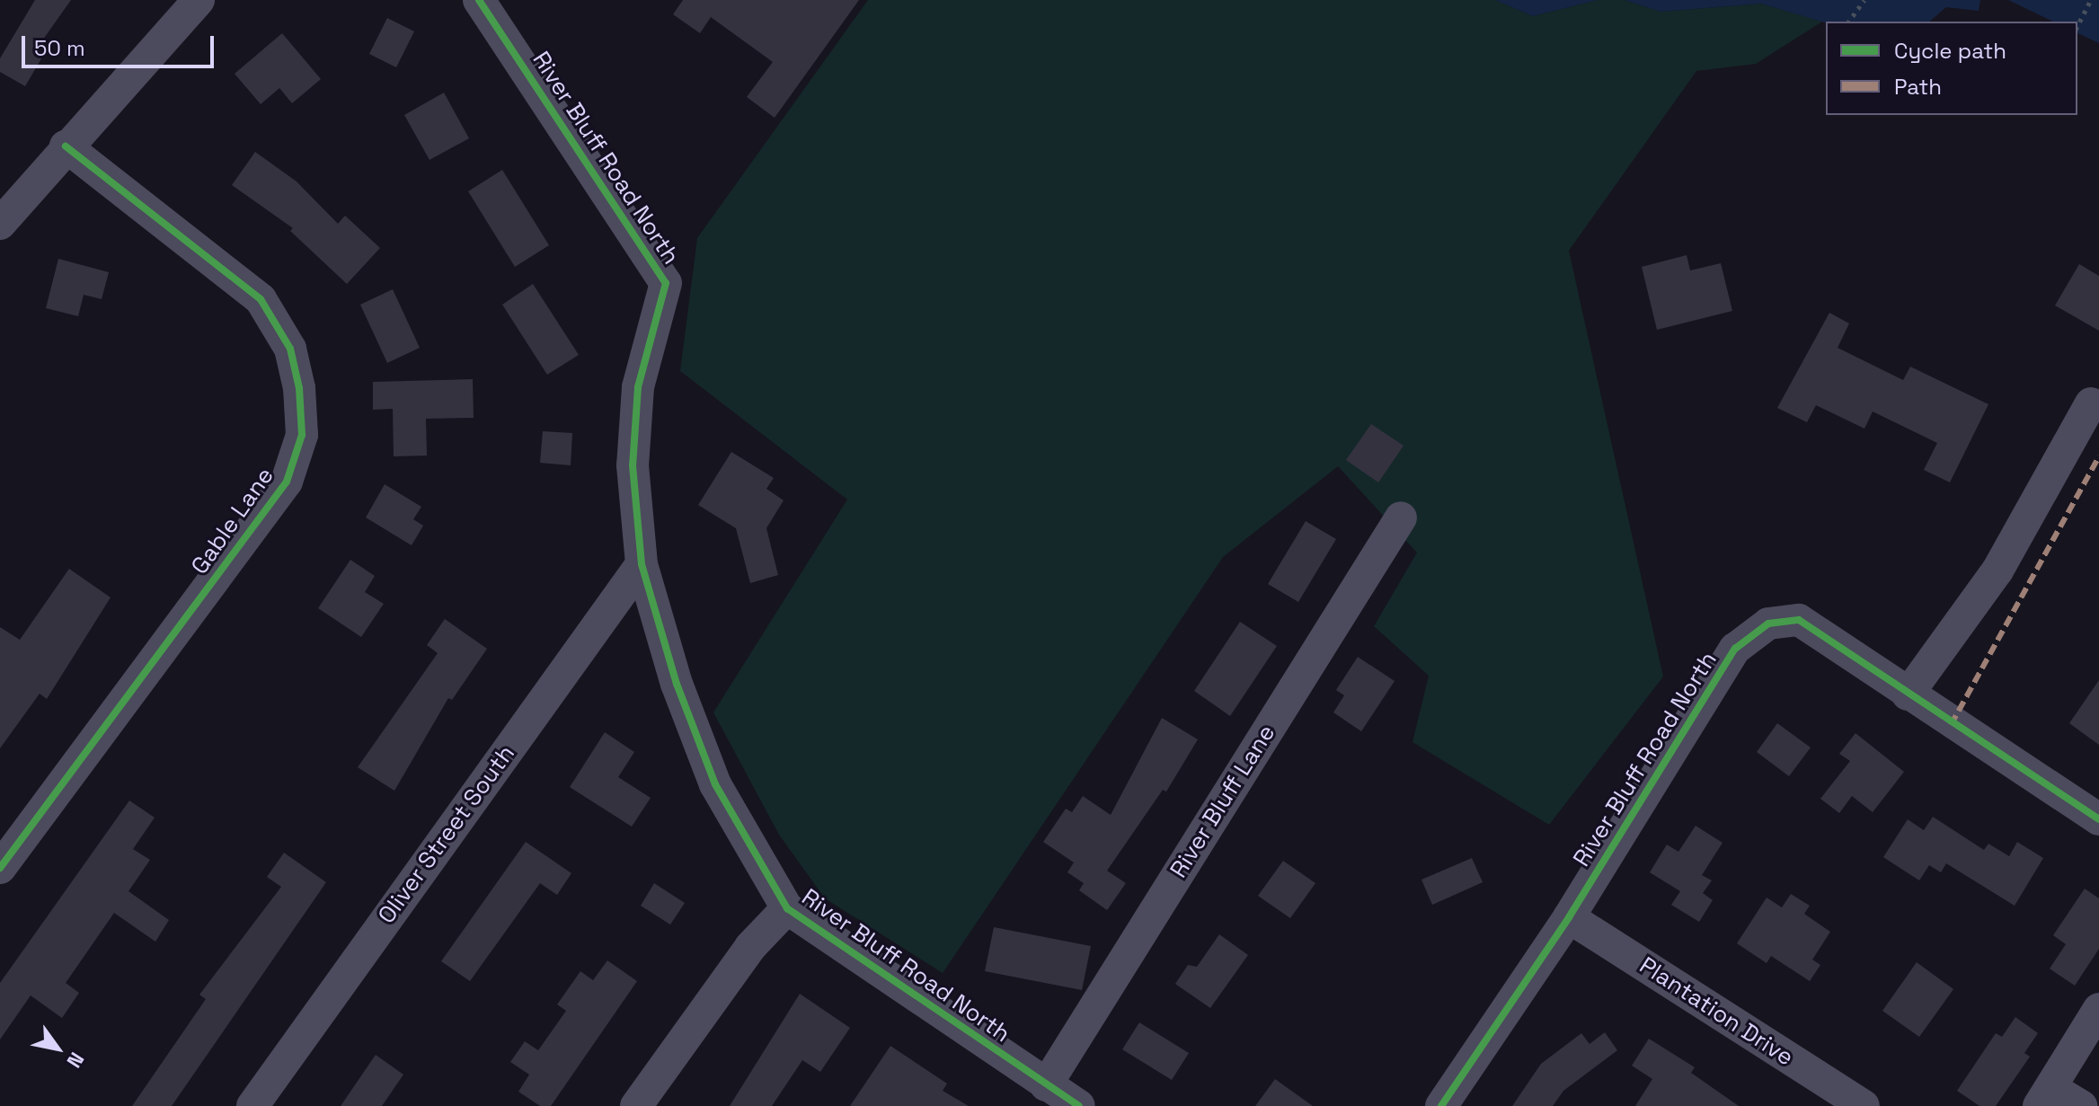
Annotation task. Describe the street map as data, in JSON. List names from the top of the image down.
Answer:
{
  "streets": {
    "street": [
      "River Bluff Road North",
      "Gable Lane",
      "River Bluff Lane",
      "Oliver Street South",
      "Plantation Drive"
    ]
  },
  "crossings": [
    ["River Bluff Road North", "River Bluff Lane"],
    ["River Bluff Road North", "Oliver Street South"],
    ["River Bluff Road North", "Plantation Drive"]
  ],
  "legend": ["Cycle path", "Path"],
  "scale_bar": "50 m",
  "north": "bottom right"
}
